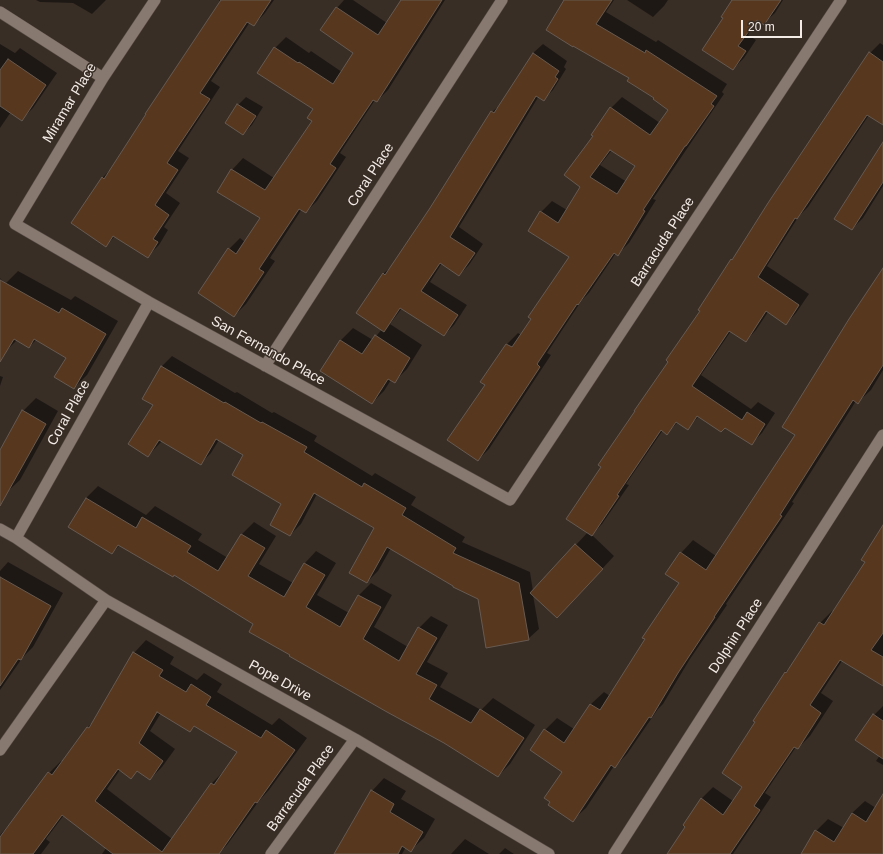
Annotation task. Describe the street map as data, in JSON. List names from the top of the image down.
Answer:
{
  "streets": {
    "street": [
      "Miramar Place",
      "Coral Place",
      "Barracuda Place",
      "San Fernando Place",
      "Dolphin Place",
      "Pope Drive"
    ]
  },
  "crossings": [
    ["Miramar Place", "San Fernando Place"],
    ["Coral Place", "San Fernando Place"],
    ["Coral Place", "Pope Drive"],
    ["Barracuda Place", "San Fernando Place"],
    ["Barracuda Place", "Pope Drive"]
  ],
  "scale_bar": "20 m"
}
